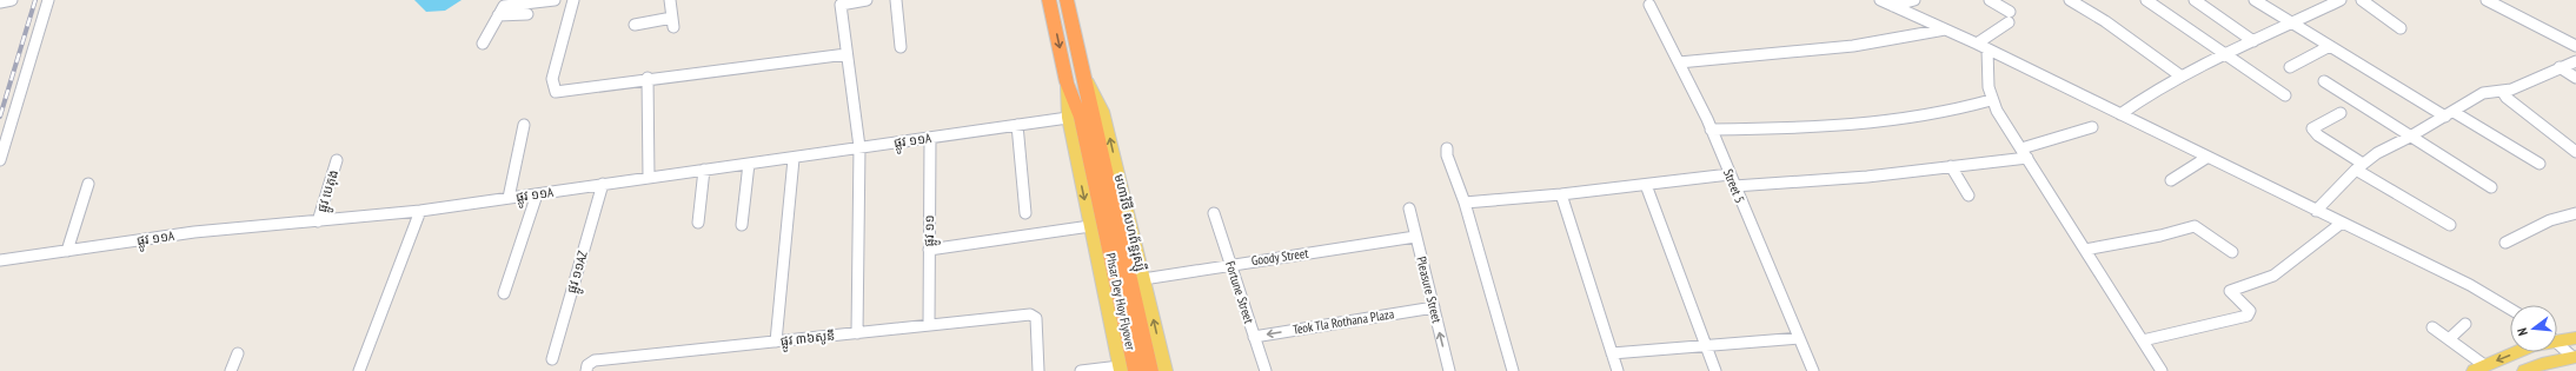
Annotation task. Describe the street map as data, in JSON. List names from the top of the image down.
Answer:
{
  "streets": {
    "highway": ["មហាវិថី សហព័ន្ធរុស្ស៊ី", "Phsar Dey Hoy Flyover"],
    "street": [
      "ផ្លូវ ១១A",
      "Street 5",
      "ផ្លូវ បេតុង",
      "ផ្លូវ ១១",
      "Goody Street",
      "ផ្លូវ ១១AZ",
      "Pleasure Street",
      "Fortune Street",
      "Teok Tla Rothana Plaza",
      "ផ្លូវ ៣៦សូនី"
    ]
  },
  "crossings": [
    ["ផ្លូវ ១១A", "ផ្លូវ បេតុង"],
    ["ផ្លូវ ១១A", "មហាវិថី សហព័ន្ធរុស្ស៊ី"],
    ["ផ្លូវ ១១A", "ផ្លូវ ១១"],
    ["ផ្លូវ ១១A", "ផ្លូវ ១១AZ"],
    ["មហាវិថី សហព័ន្ធរុស្ស៊ី", "Goody Street"],
    ["មហាវិថី សហព័ន្ធរុស្ស៊ី", "Phsar Dey Hoy Flyover"],
    ["ផ្លូវ ១១", "ផ្លូវ ៣៦សូនី"],
    ["Goody Street", "Pleasure Street"],
    ["Goody Street", "Fortune Street"],
    ["Pleasure Street", "Teok Tla Rothana Plaza"],
    ["Fortune Street", "Teok Tla Rothana Plaza"]
  ],
  "one_way": ["Teok Tla Rothana Plaza"],
  "north": "left"
}
